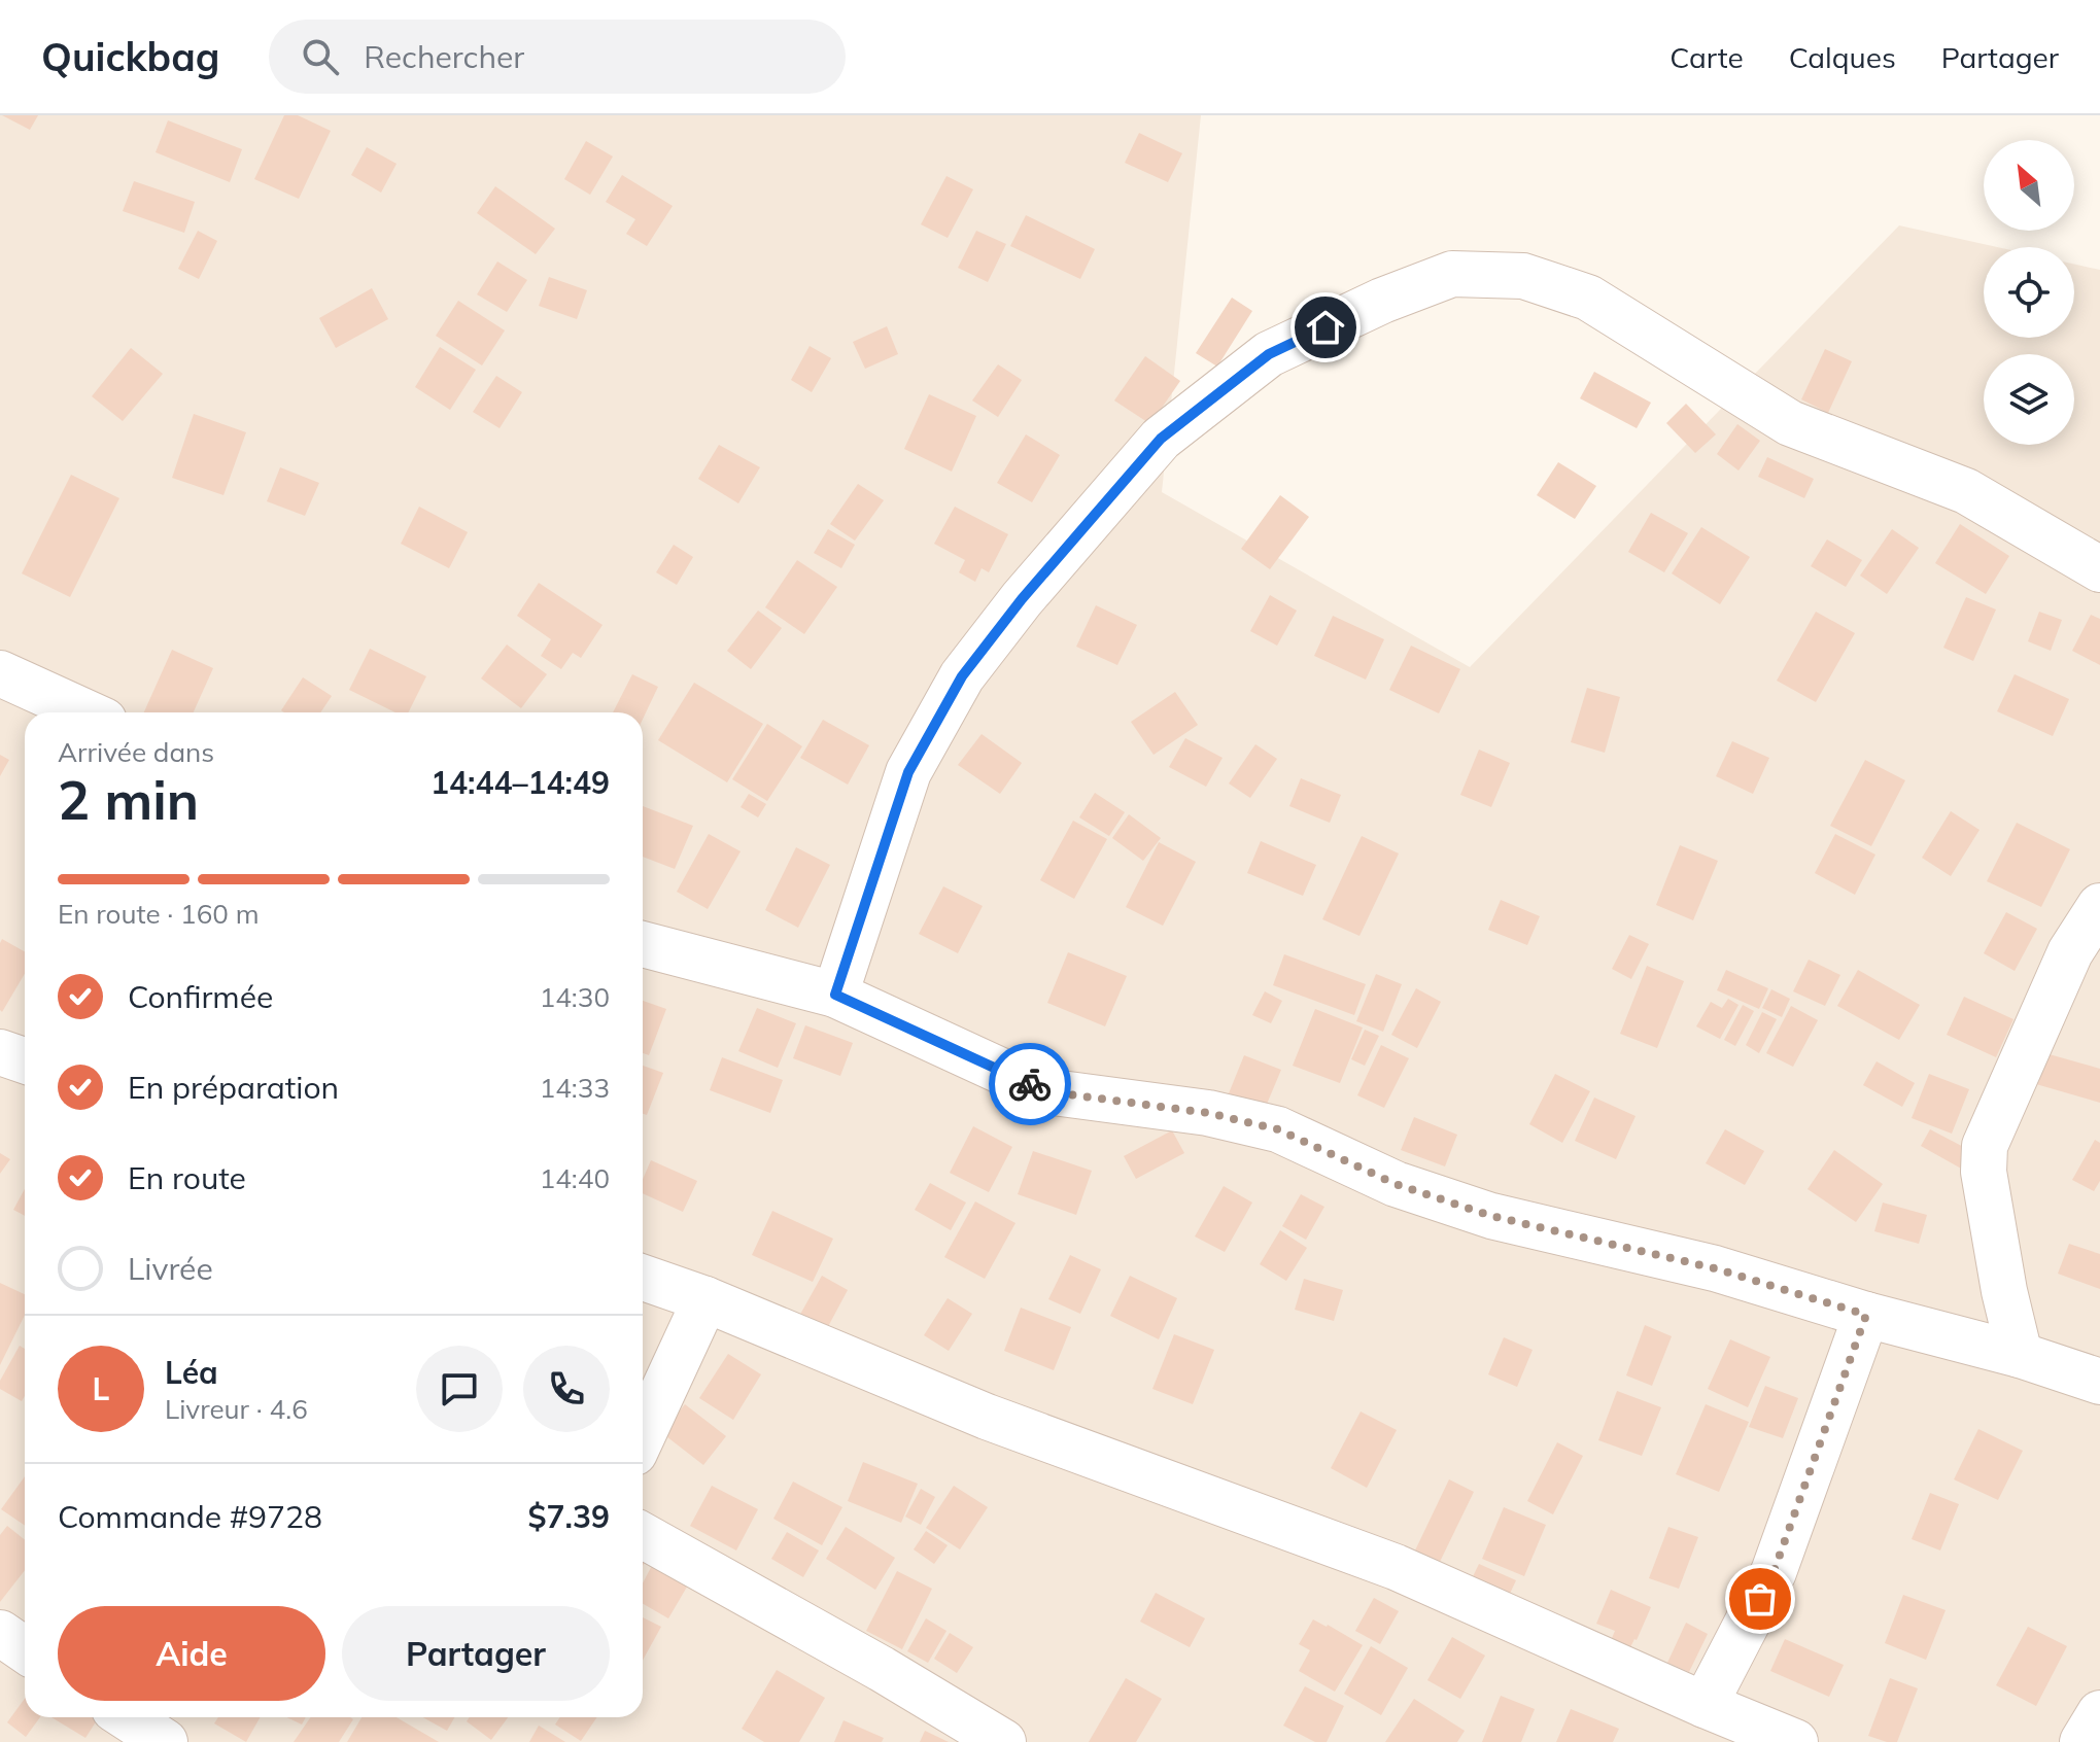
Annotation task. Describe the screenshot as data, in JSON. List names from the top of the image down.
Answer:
{
  "north": "top left",
  "page": {
    "header": "Quickbag",
    "search": "Rechercher",
    "nav": ["Carte", "Calques", "Partager"],
    "heading": ["2 min", "Arrivée dans", "14:44–14:49"],
    "panel": [
      "Léa",
      "Livreur · 4.6",
      "Commande #9728",
      "$7.39"
    ],
    "bar": "En route · 160 m",
    "list": [
      ["Confirmée", "14:30"],
      ["En préparation", "14:33"],
      ["En route", "14:40"],
      "Livrée"
    ],
    "round": "L",
    "buttons": ["Aide", "Partager"]
  }
}
